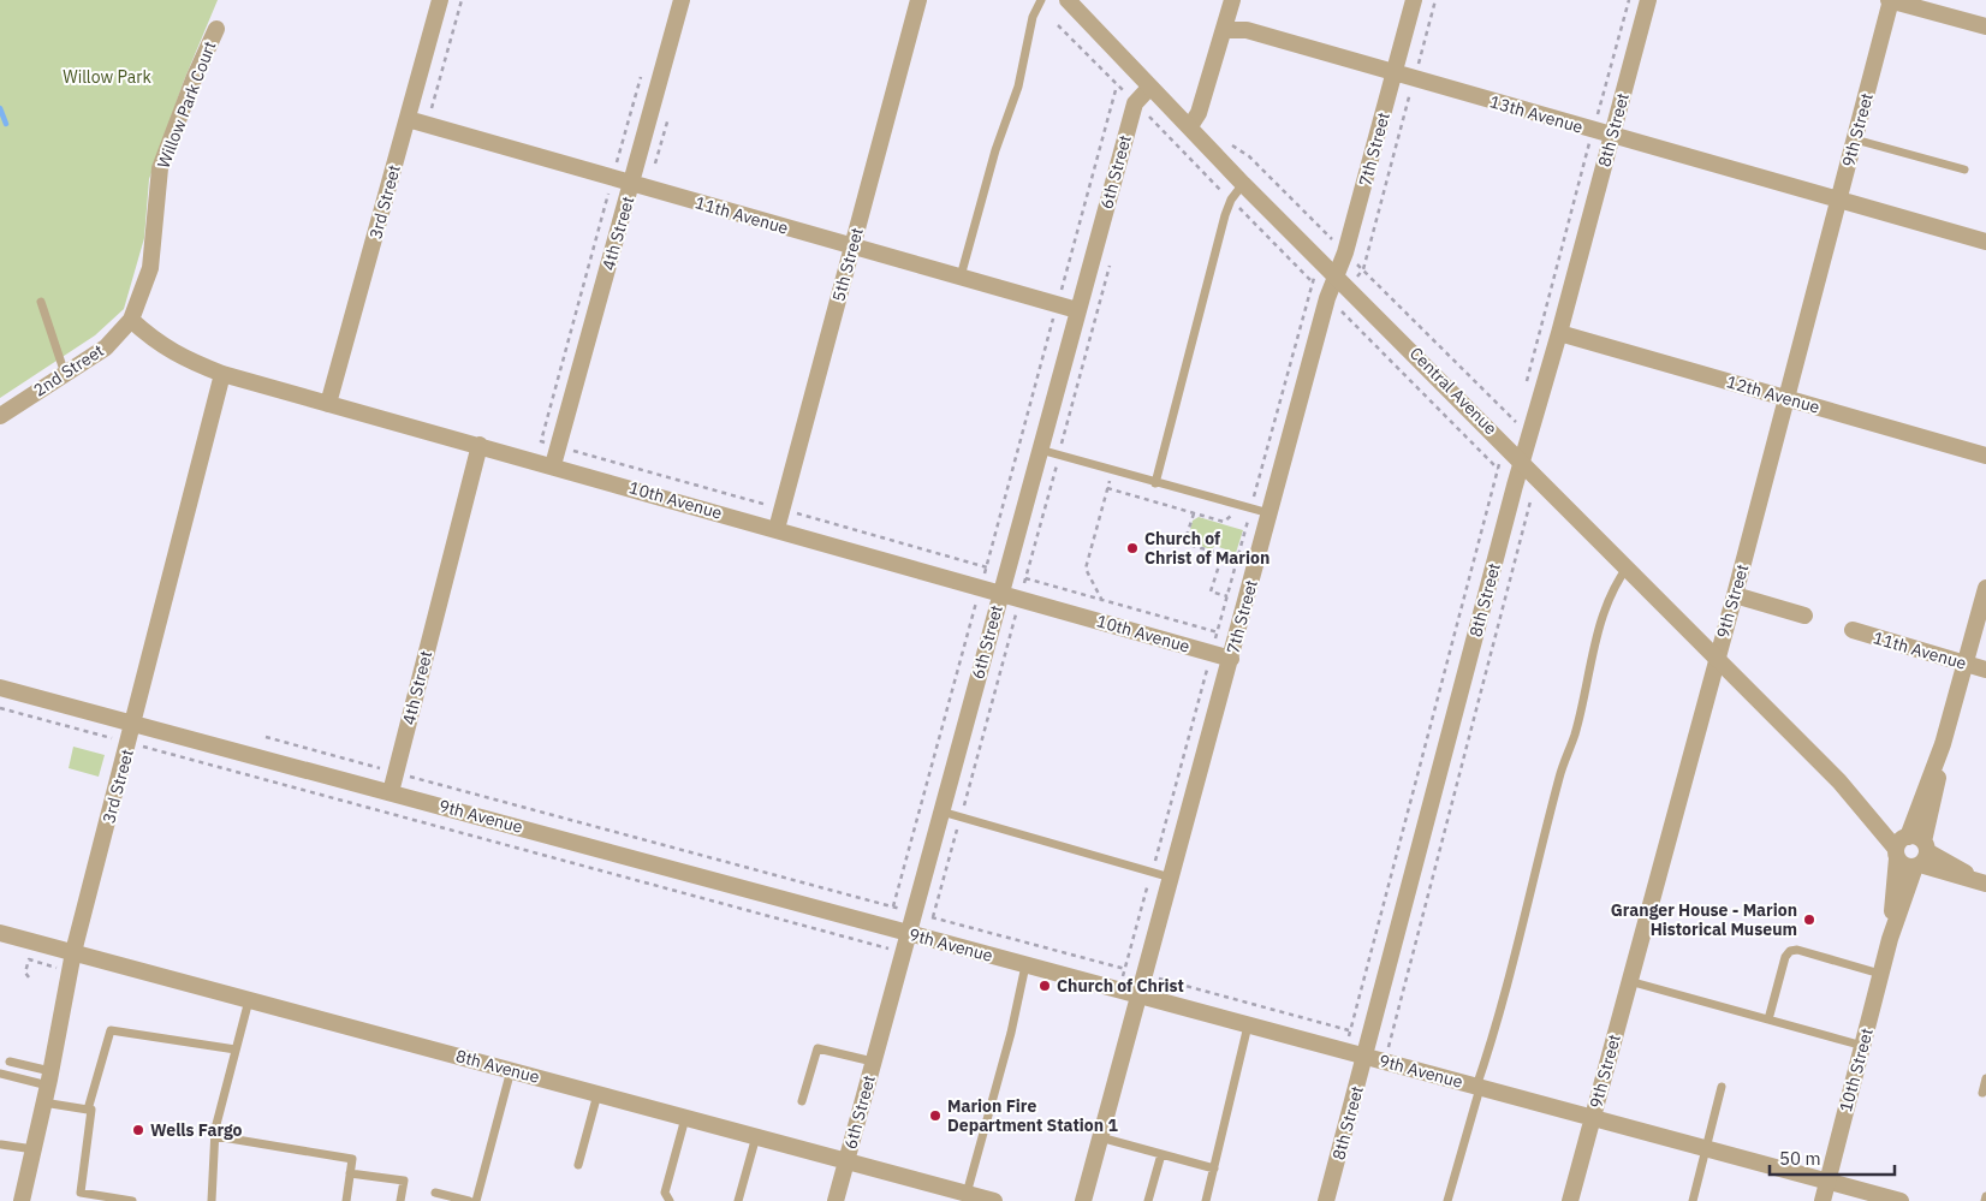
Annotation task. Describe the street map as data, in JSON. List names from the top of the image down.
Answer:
{
  "streets": {
    "street": [
      "Willow Park Court",
      "13th Avenue",
      "8th Street",
      "9th Street",
      "7th Street",
      "6th Street",
      "3rd Street",
      "11th Avenue",
      "4th Street",
      "5th Street",
      "2nd Street",
      "Central Avenue",
      "12th Avenue",
      "10th Avenue",
      "9th Avenue",
      "8th Avenue",
      "10th Street"
    ]
  },
  "crossings": [
    ["Willow Park Court", "2nd Street"],
    ["Willow Park Court", "10th Avenue"],
    ["13th Avenue", "8th Street"],
    ["13th Avenue", "9th Street"],
    ["13th Avenue", "7th Street"],
    ["8th Street", "Central Avenue"],
    ["8th Street", "12th Avenue"],
    ["8th Street", "9th Avenue"],
    ["9th Street", "Central Avenue"],
    ["9th Street", "12th Avenue"],
    ["9th Street", "9th Avenue"],
    ["7th Street", "Central Avenue"],
    ["7th Street", "10th Avenue"],
    ["7th Street", "9th Avenue"],
    ["6th Street", "11th Avenue"],
    ["6th Street", "Central Avenue"],
    ["6th Street", "10th Avenue"],
    ["6th Street", "9th Avenue"],
    ["6th Street", "8th Avenue"],
    ["3rd Street", "11th Avenue"],
    ["3rd Street", "10th Avenue"],
    ["3rd Street", "9th Avenue"],
    ["3rd Street", "8th Avenue"],
    ["11th Avenue", "4th Street"],
    ["11th Avenue", "5th Street"],
    ["11th Avenue", "10th Street"],
    ["4th Street", "10th Avenue"],
    ["4th Street", "9th Avenue"],
    ["5th Street", "10th Avenue"],
    ["2nd Street", "10th Avenue"],
    ["Central Avenue", "10th Street"],
    ["9th Avenue", "10th Street"]
  ],
  "parks": ["Willow Park"],
  "places": [
    "Church of Christ of Marion",
    "Granger House - Marion Historical Museum",
    "Church of Christ",
    "Marion Fire Department Station 1",
    "Wells Fargo"
  ],
  "scale_bar": "50 m"
}
